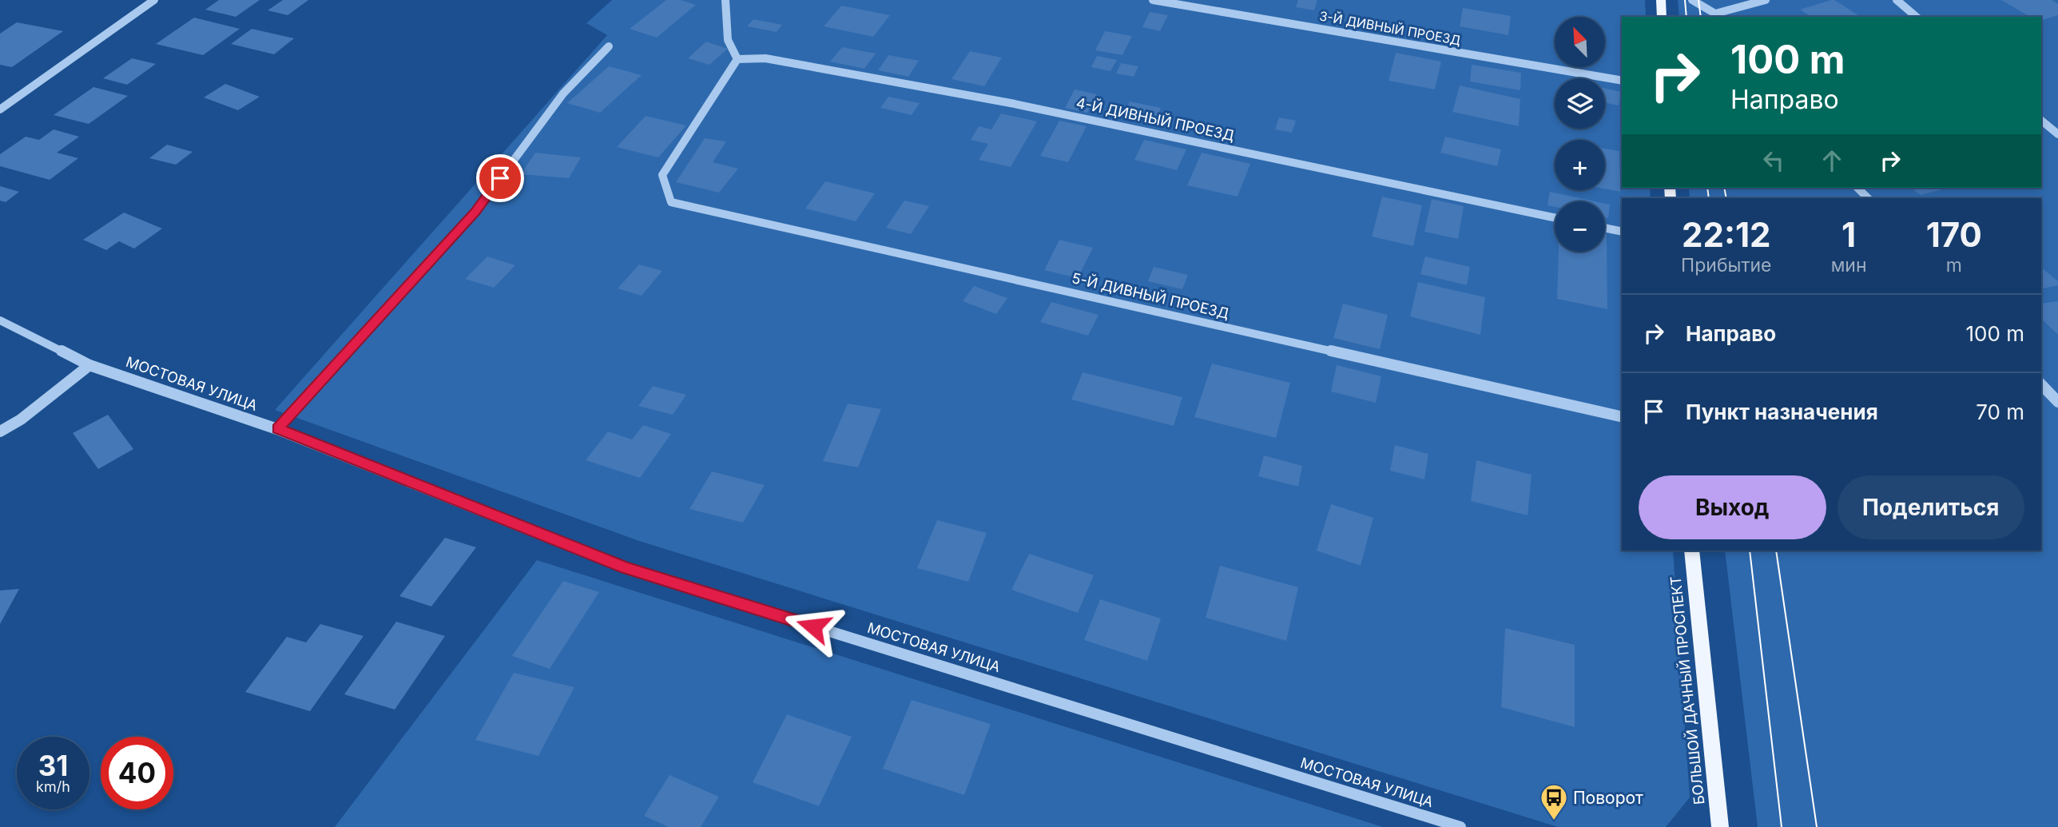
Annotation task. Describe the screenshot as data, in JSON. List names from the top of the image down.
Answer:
{
  "streets": {
    "main road": ["БОЛЬШОЙ ДАЧНЫЙ ПРОСПЕКТ"],
    "street": ["3-Й ДИВНЫЙ ПРОЕЗД", "4-Й ДИВНЫЙ ПРОЕЗД", "МОСТОВАЯ УЛИЦА"],
    "lane": ["5-Й ДИВНЫЙ ПРОЕЗД"]
  },
  "crossings": [
    ["4-Й ДИВНЫЙ ПРОЕЗД", "5-Й ДИВНЫЙ ПРОЕЗД"]
  ],
  "places": {
    "bus stop": ["Поворот"]
  },
  "north": "top left",
  "page": {
    "map_buttons": ["+", "−"],
    "turn": ["100 m", "Направо"],
    "eta": [
      "22:12",
      "Прибытие",
      "1",
      "мин",
      "170",
      "m"
    ],
    "list": [
      {
        "name": "Направо",
        "value": "100 m"
      },
      {
        "name": "Пункт назначения",
        "value": "70 m"
      }
    ],
    "buttons": ["Выход", "Поделиться"],
    "speed": "31 km/h",
    "limit": "40"
  }
}
